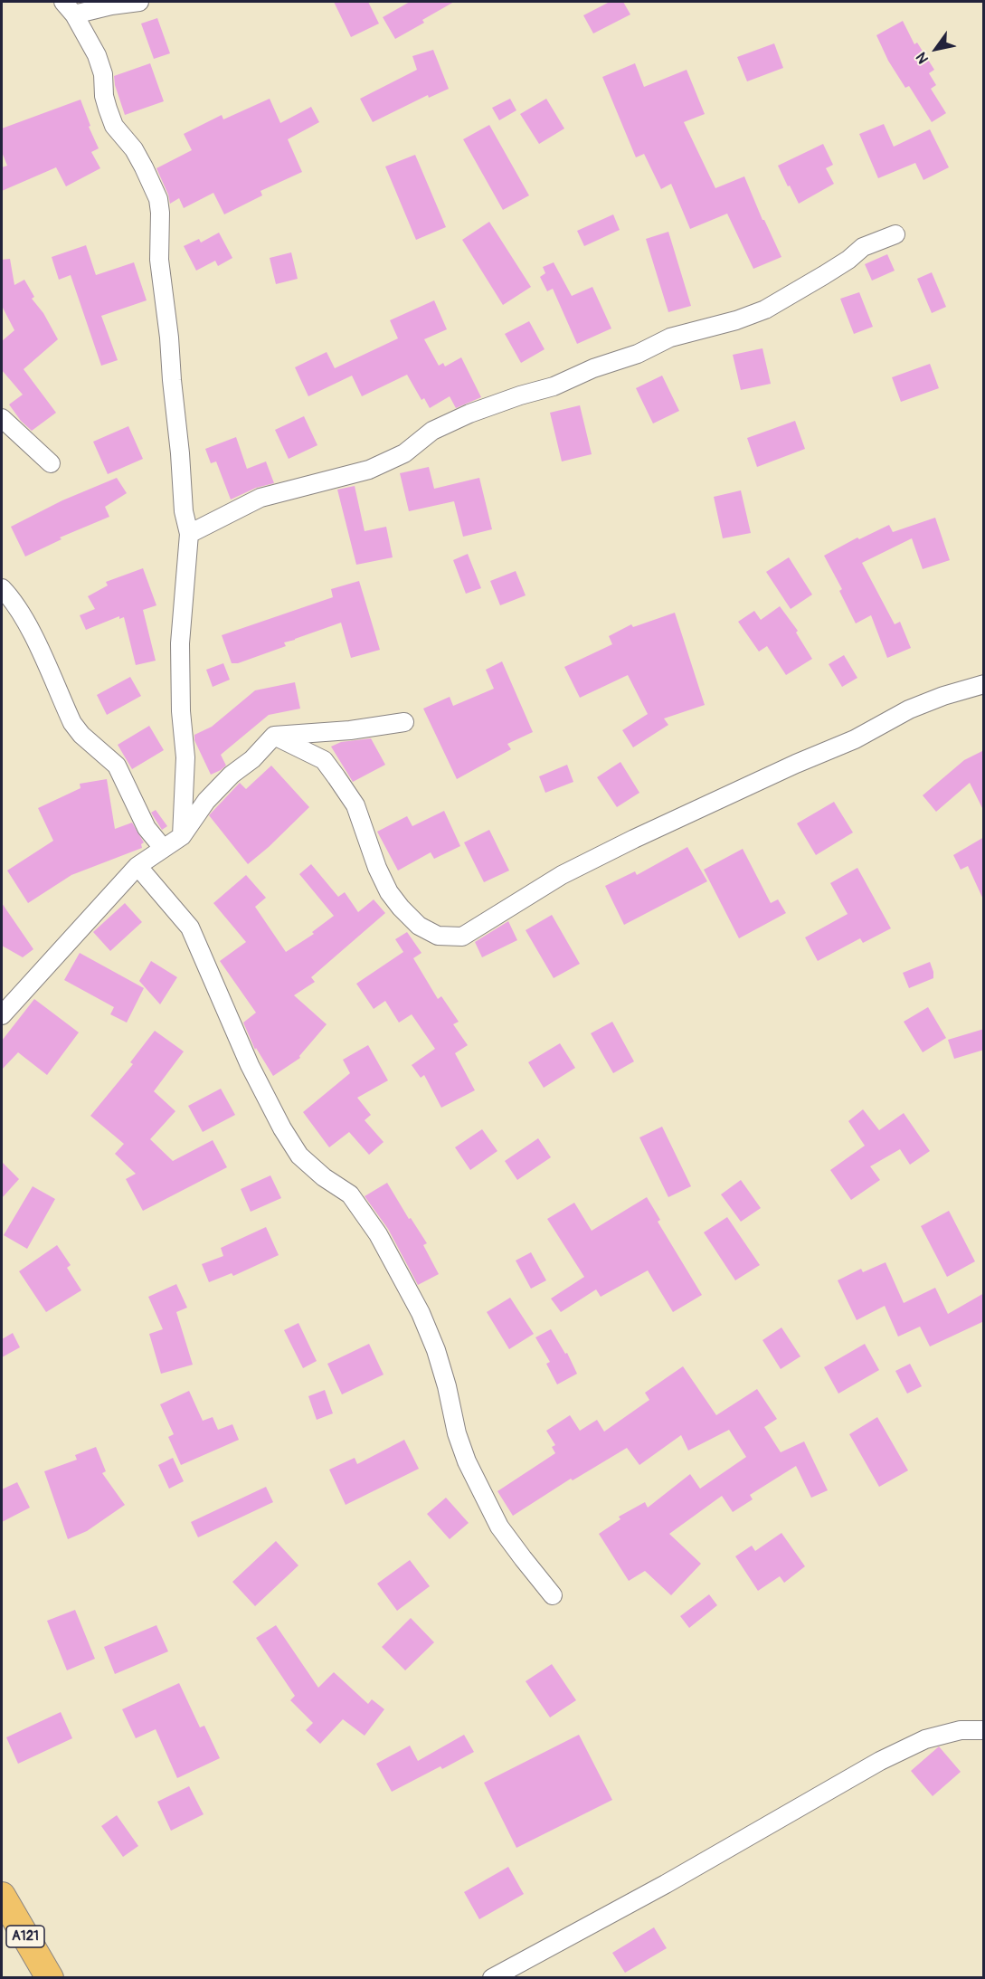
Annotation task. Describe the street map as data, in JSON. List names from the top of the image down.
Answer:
{
  "streets": {
    "main road": ["A121"]
  },
  "north": "bottom left"
}
